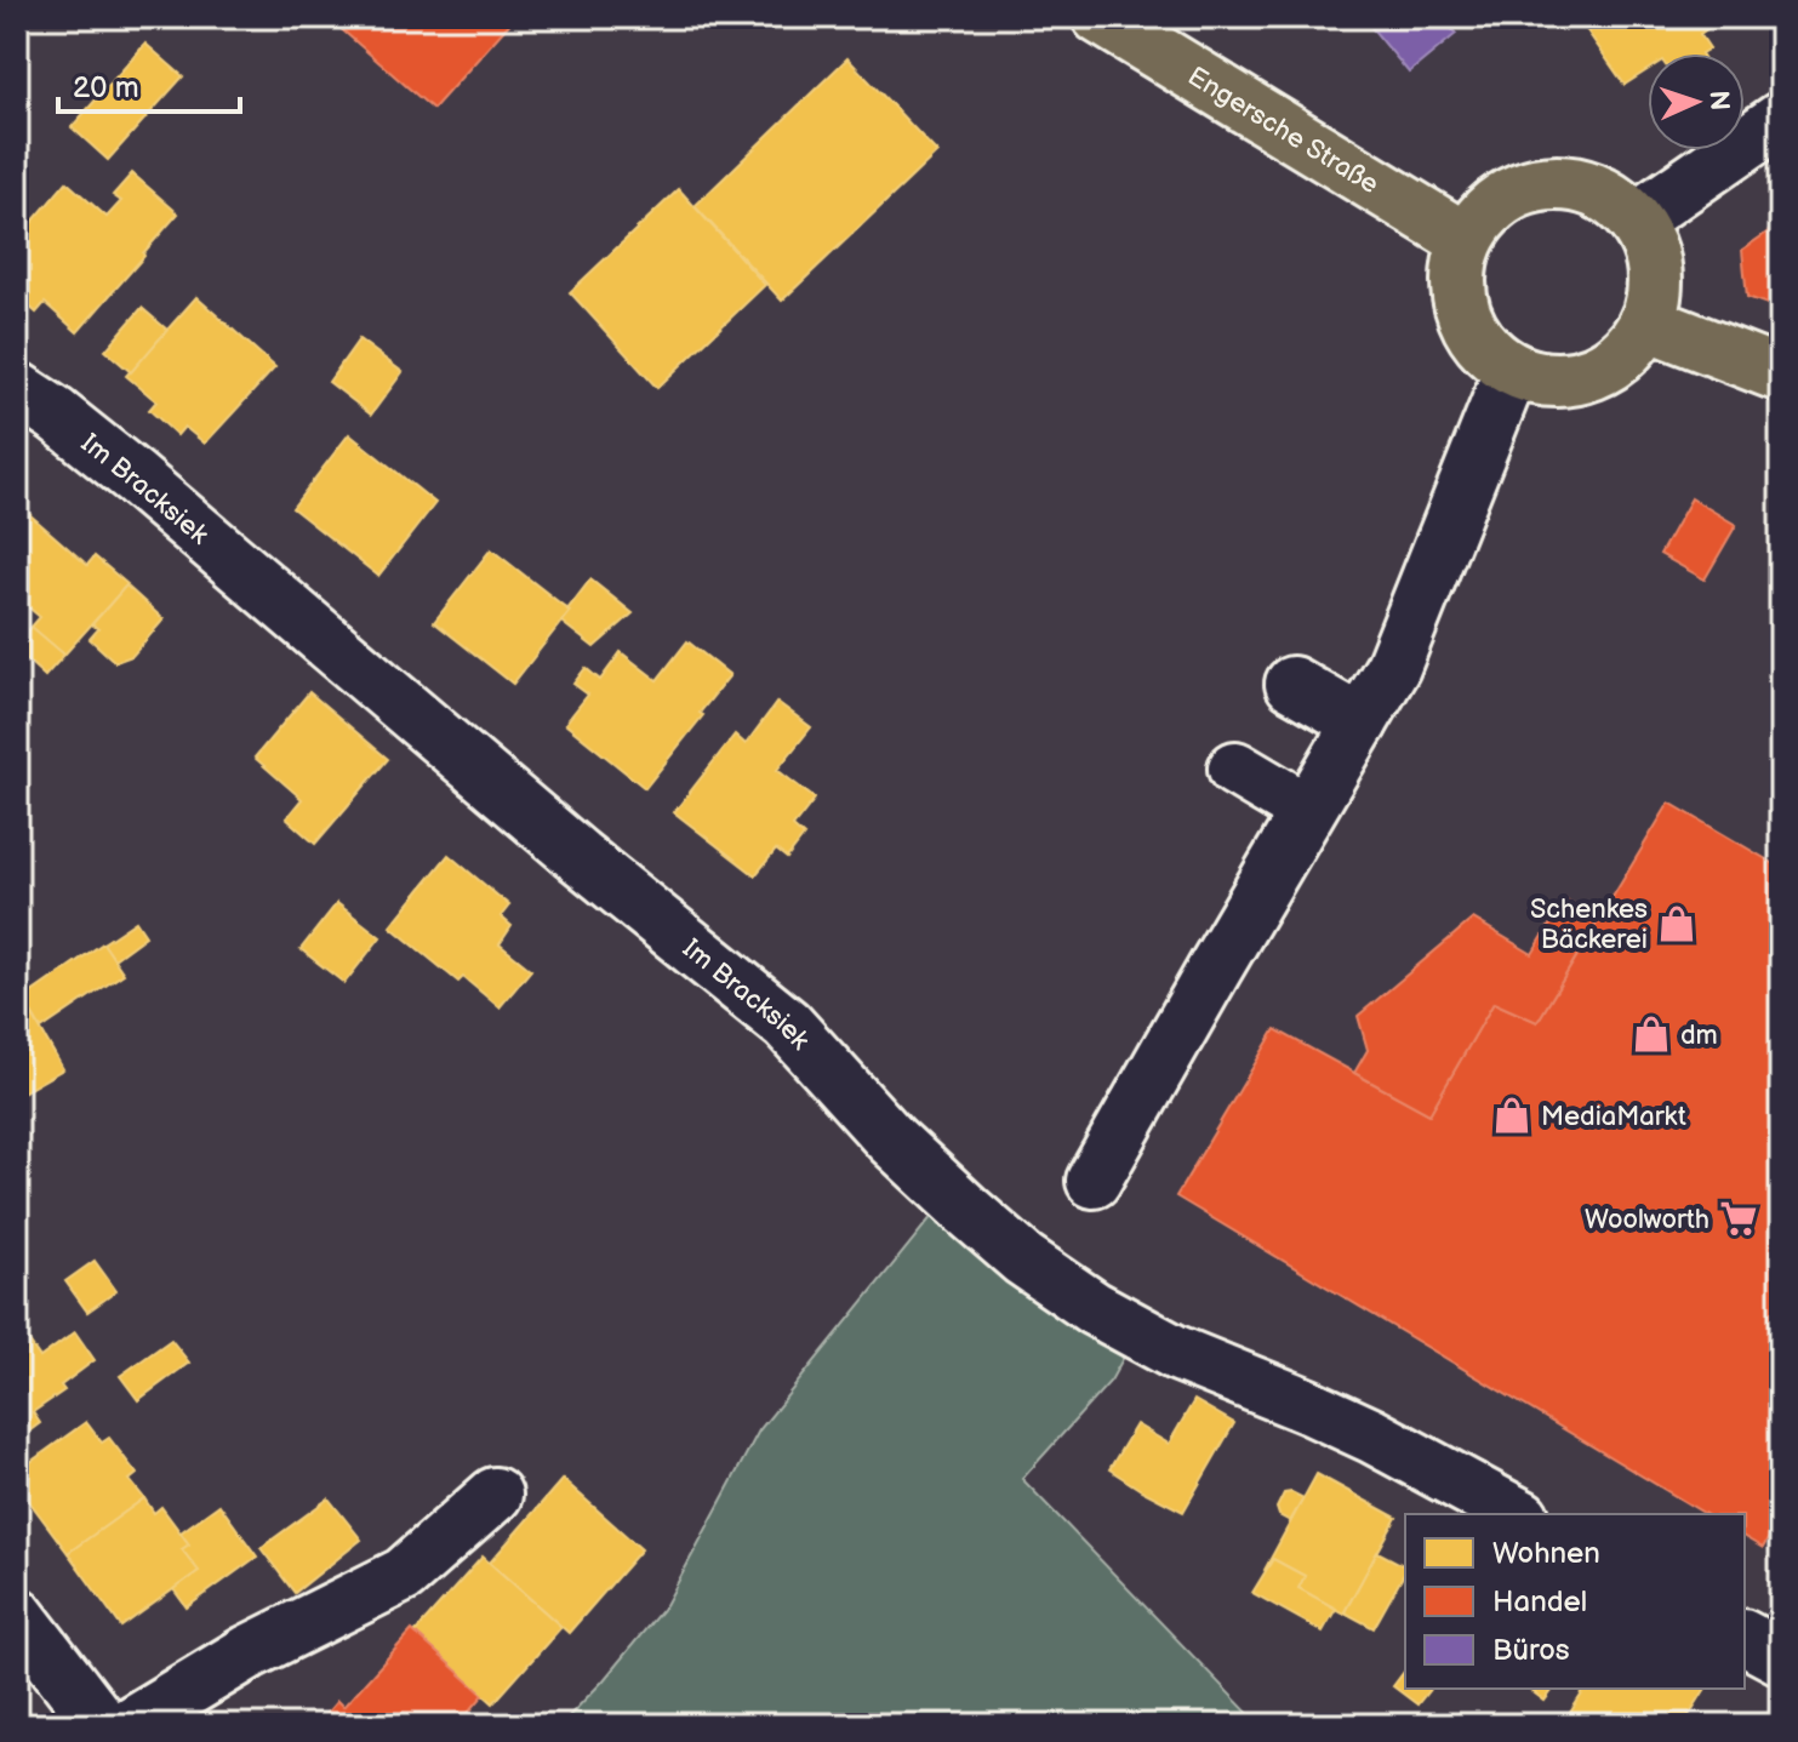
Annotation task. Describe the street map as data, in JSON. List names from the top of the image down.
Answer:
{
  "streets": {
    "main road": ["Engersche Straße"],
    "street": ["Im Bracksiek"]
  },
  "places": {
    "shop": ["Schenkes Bäckerei", "dm", "MediaMarkt"],
    "supermarket": ["Woolworth"]
  },
  "legend": ["Wohnen", "Handel", "Büros"],
  "scale_bar": "20 m",
  "north": "right"
}
